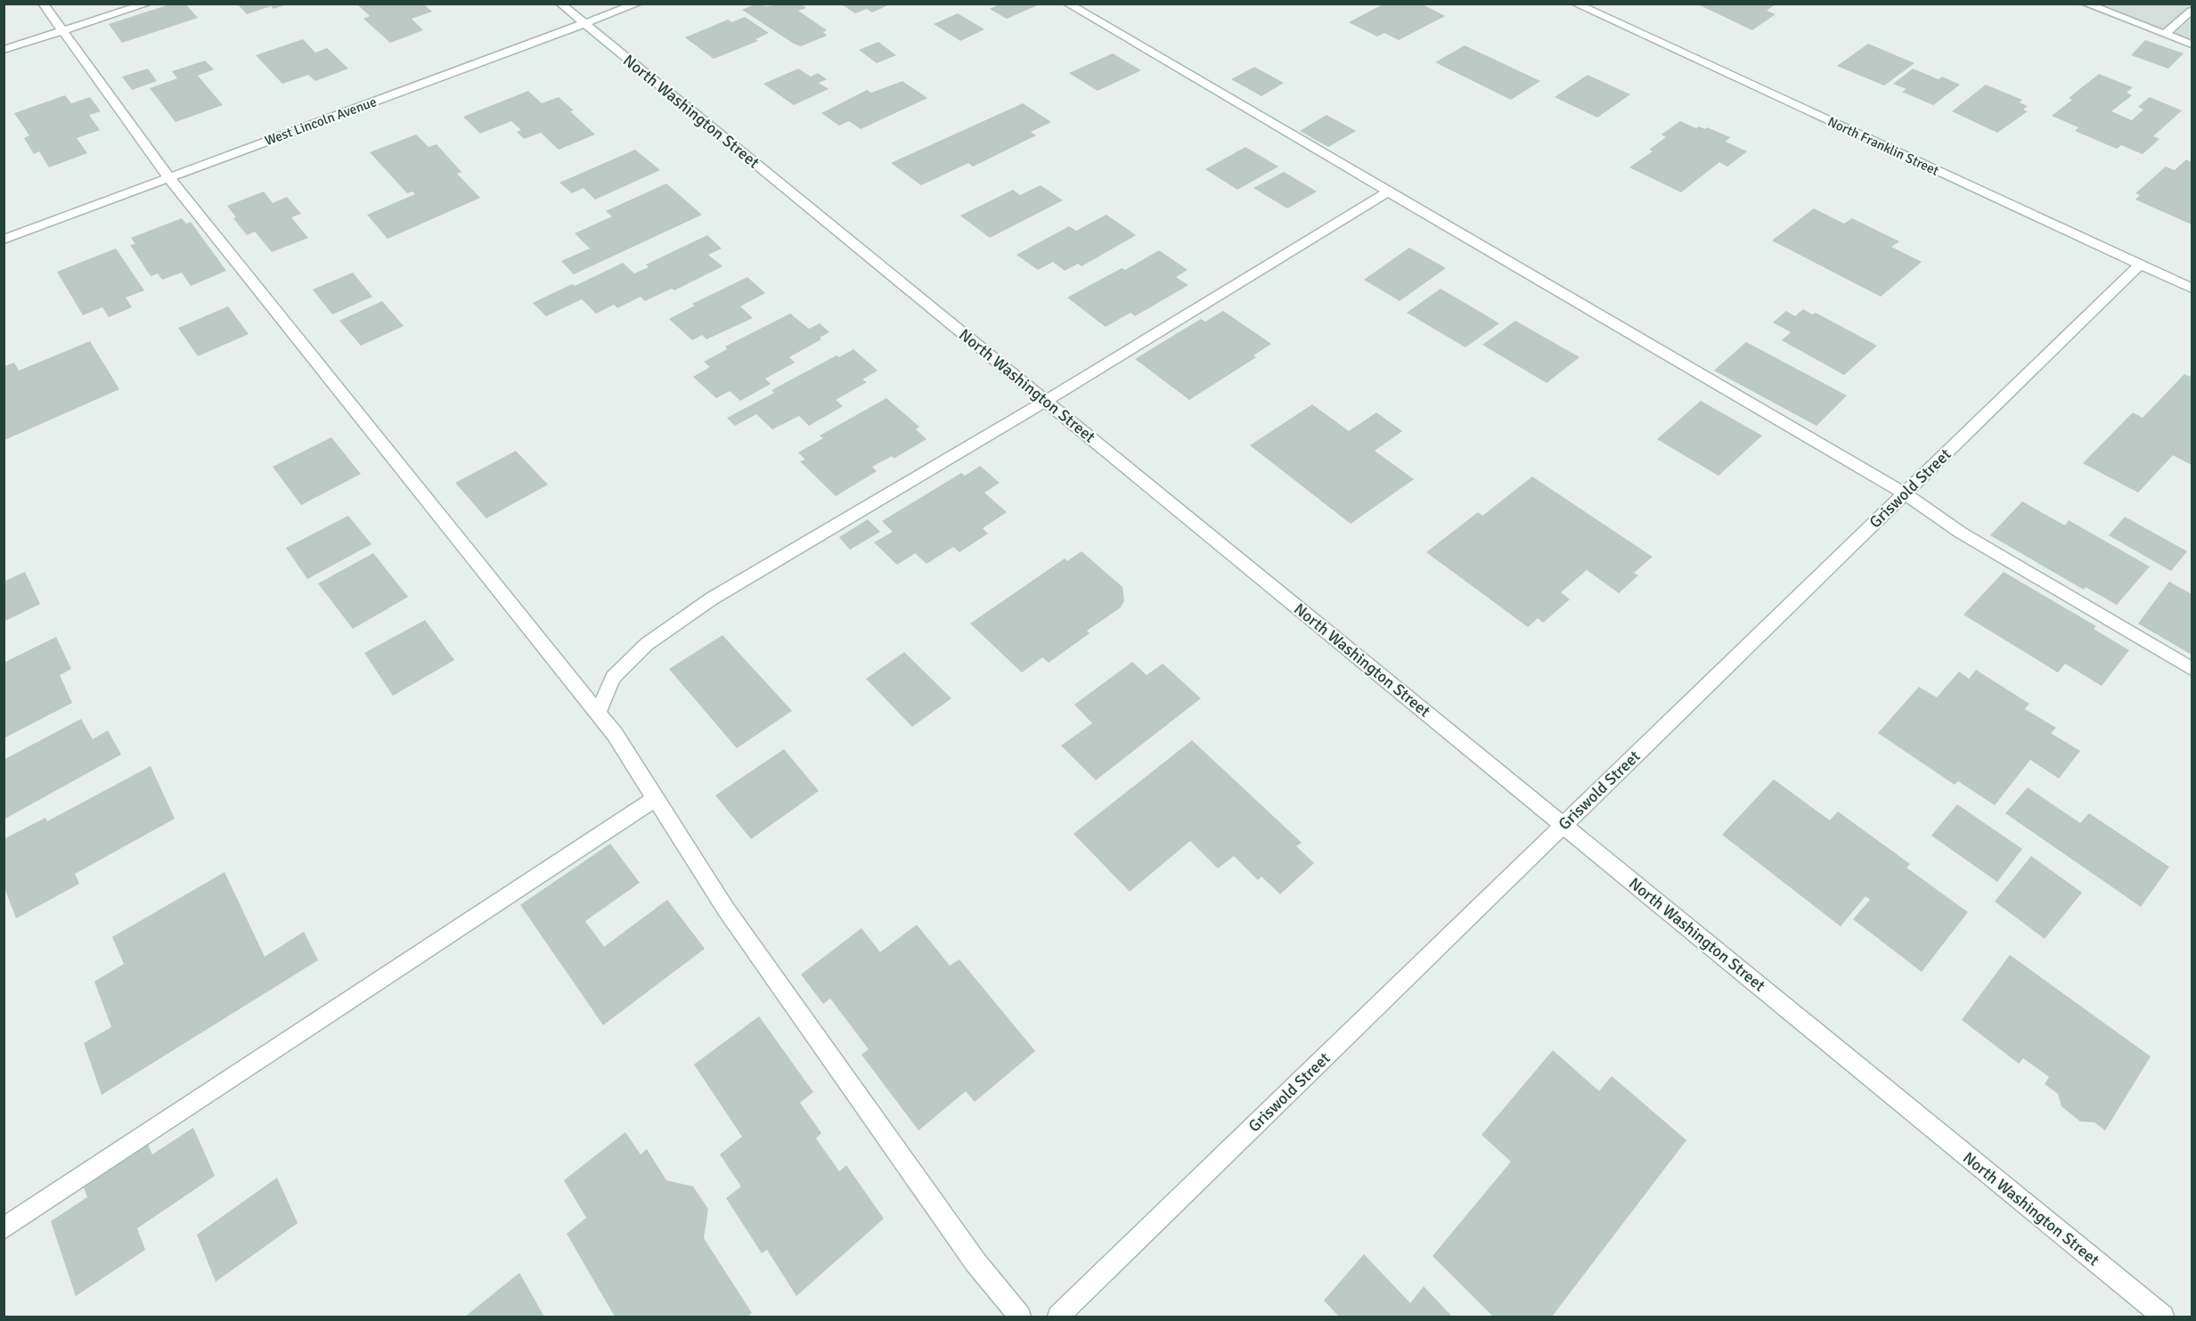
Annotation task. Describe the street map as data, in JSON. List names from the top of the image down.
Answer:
{
  "streets": {
    "street": [
      "North Washington Street",
      "West Lincoln Avenue",
      "North Franklin Street",
      "Griswold Street"
    ]
  },
  "crossings": [
    ["North Washington Street", "West Lincoln Avenue"],
    ["North Washington Street", "Griswold Street"],
    ["North Franklin Street", "Griswold Street"]
  ]
}
